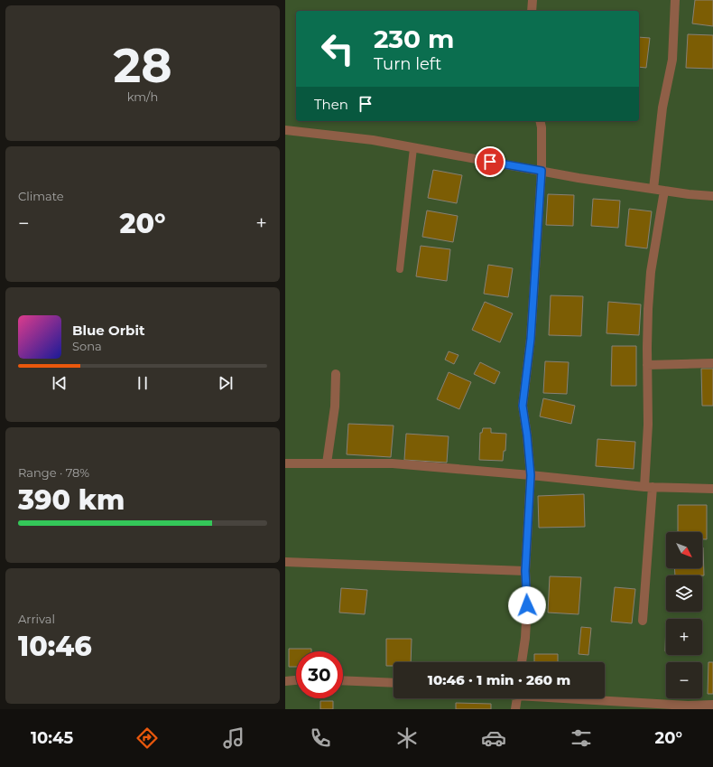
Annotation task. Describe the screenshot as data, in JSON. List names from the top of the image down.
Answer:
{
  "north": "bottom right",
  "page": {
    "tile": [
      ["28", "km/h"],
      "Climate",
      ["Range · 78%", "390 km"],
      ["Arrival", "10:46"]
    ],
    "turn": ["230 m", "Turn left"],
    "then": "Then",
    "heat": ["−", "20°", "+"],
    "song": ["Blue Orbit", "Sona"],
    "map_buttons": ["+", "−"],
    "limit": "30",
    "trip": "10:46 · 1 min · 260 m",
    "tabs": ["10:45", "20°"]
  }
}
